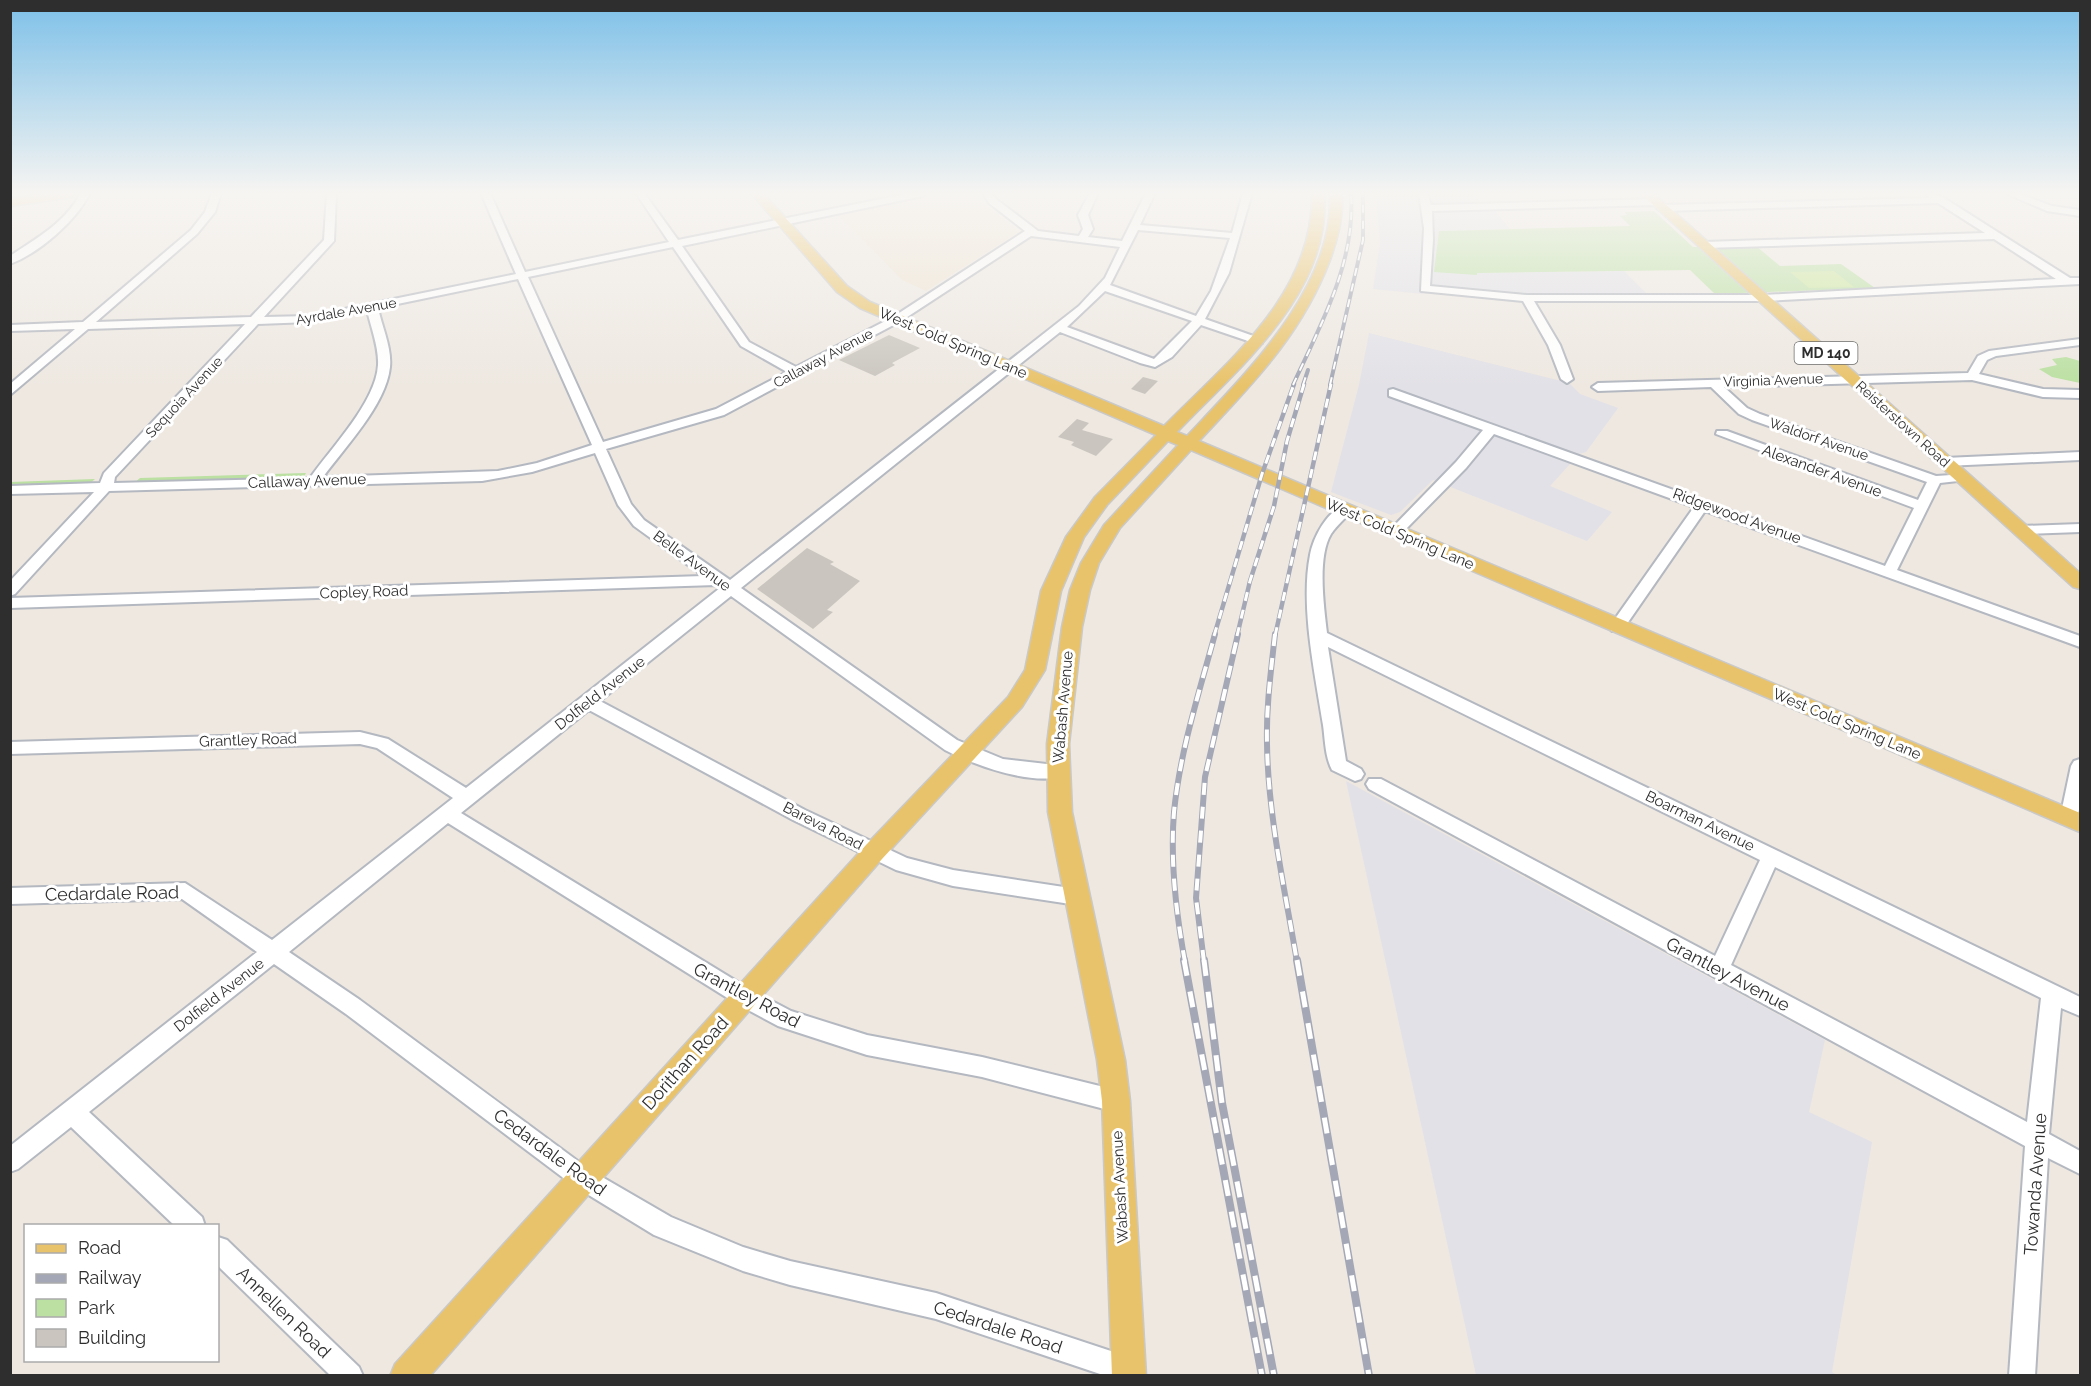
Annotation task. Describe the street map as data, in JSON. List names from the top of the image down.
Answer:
{
  "streets": {
    "main road": [
      "West Cold Spring Lane",
      "MD 140",
      "Reisterstown Road",
      "Wabash Avenue",
      "Dorithan Road"
    ],
    "street": [
      "Ayrdale Avenue",
      "Callaway Avenue",
      "Virginia Avenue",
      "Sequoia Avenue",
      "Waldorf Avenue",
      "Alexander Avenue",
      "Ridgewood Avenue",
      "Belle Avenue",
      "Copley Road",
      "Dolfield Avenue",
      "Grantley Road",
      "Boarman Avenue",
      "Bareva Road",
      "Cedardale Road",
      "Grantley Avenue",
      "Towanda Avenue",
      "Annellen Road"
    ]
  },
  "crossings": [
    ["Ayrdale Avenue", "Sequoia Avenue"],
    ["Ayrdale Avenue", "Belle Avenue"],
    ["West Cold Spring Lane", "Callaway Avenue"],
    ["West Cold Spring Lane", "Dolfield Avenue"],
    ["West Cold Spring Lane", "Wabash Avenue"],
    ["Callaway Avenue", "Sequoia Avenue"],
    ["Callaway Avenue", "Belle Avenue"],
    ["Virginia Avenue", "Reisterstown Road"],
    ["Virginia Avenue", "Waldorf Avenue"],
    ["Belle Avenue", "Copley Road"],
    ["Belle Avenue", "Dolfield Avenue"],
    ["Belle Avenue", "Wabash Avenue"],
    ["Belle Avenue", "Dorithan Road"],
    ["Copley Road", "Dolfield Avenue"],
    ["Dolfield Avenue", "Grantley Road"],
    ["Dolfield Avenue", "Bareva Road"],
    ["Dolfield Avenue", "Cedardale Road"],
    ["Wabash Avenue", "Grantley Road"],
    ["Wabash Avenue", "Bareva Road"],
    ["Wabash Avenue", "Cedardale Road"],
    ["Wabash Avenue", "Dorithan Road"],
    ["Grantley Road", "Dorithan Road"],
    ["Boarman Avenue", "Towanda Avenue"],
    ["Bareva Road", "Dorithan Road"],
    ["Cedardale Road", "Dorithan Road"],
    ["Grantley Avenue", "Towanda Avenue"]
  ],
  "legend": [
    "Road",
    "Railway",
    "Park",
    "Building"
  ]
}
